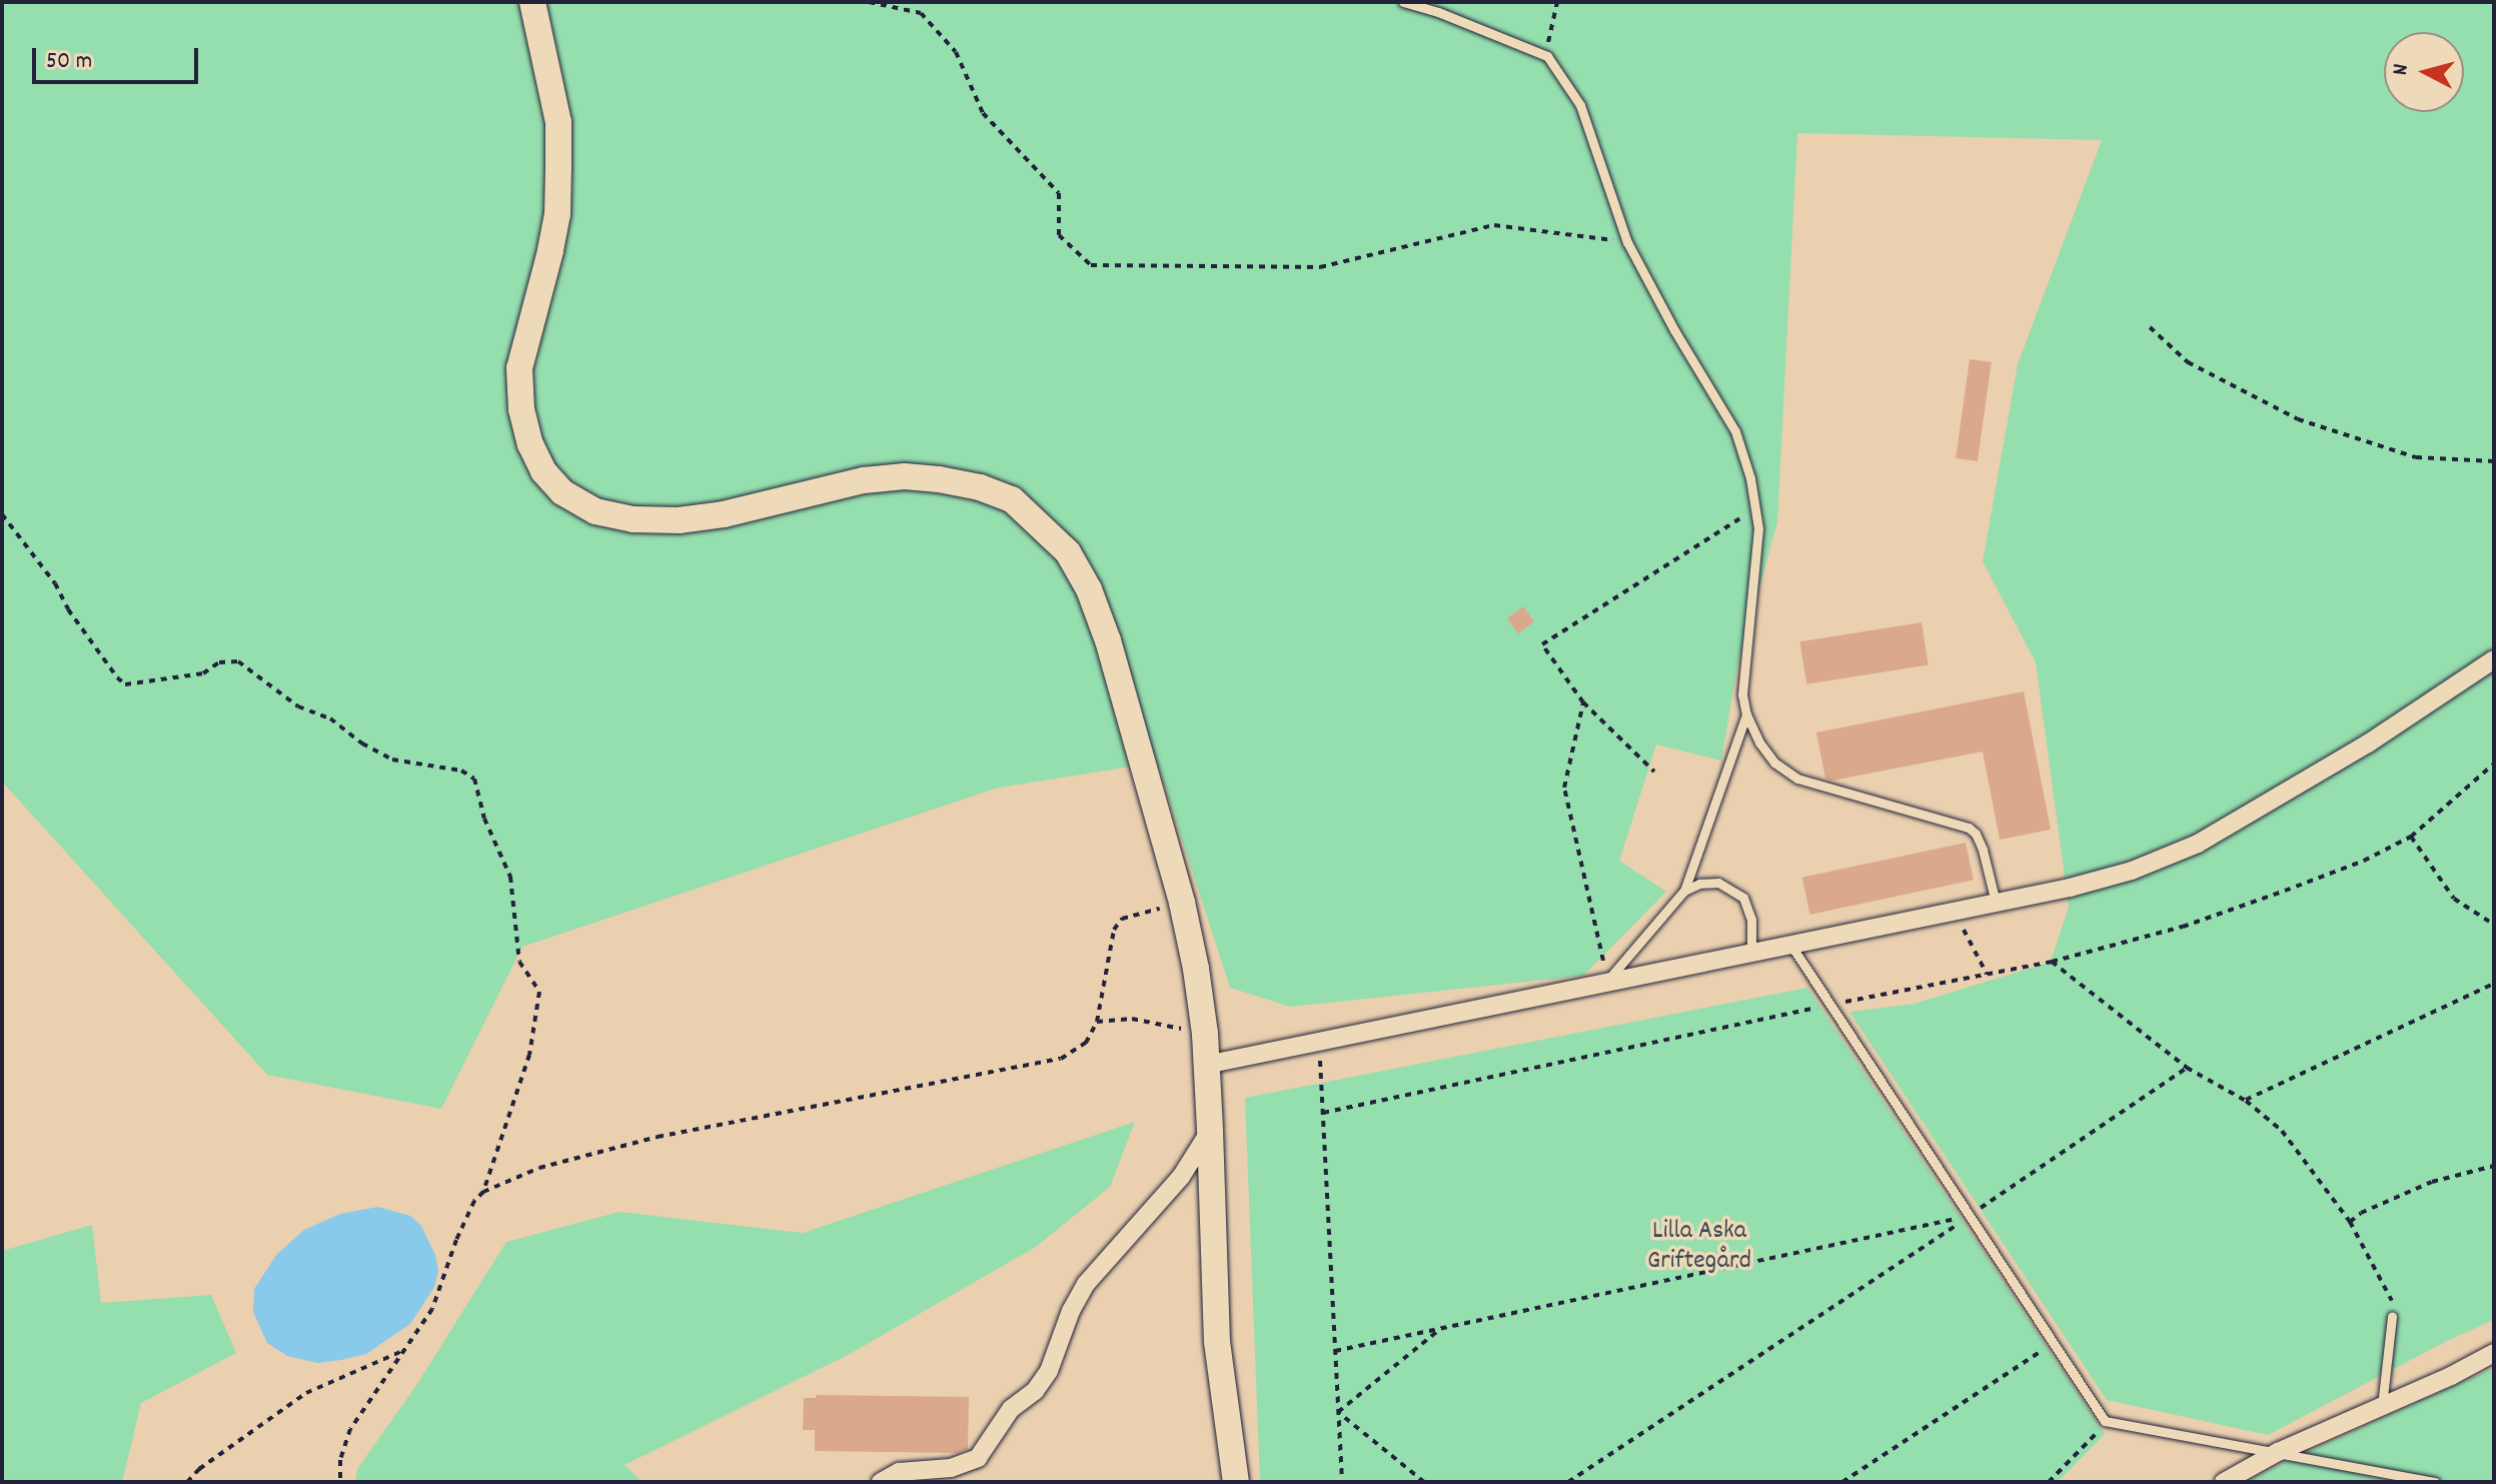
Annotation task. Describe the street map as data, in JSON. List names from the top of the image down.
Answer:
{
  "parks": ["Lilla Aska Griftegård"],
  "scale_bar": "50 m",
  "north": "left"
}
